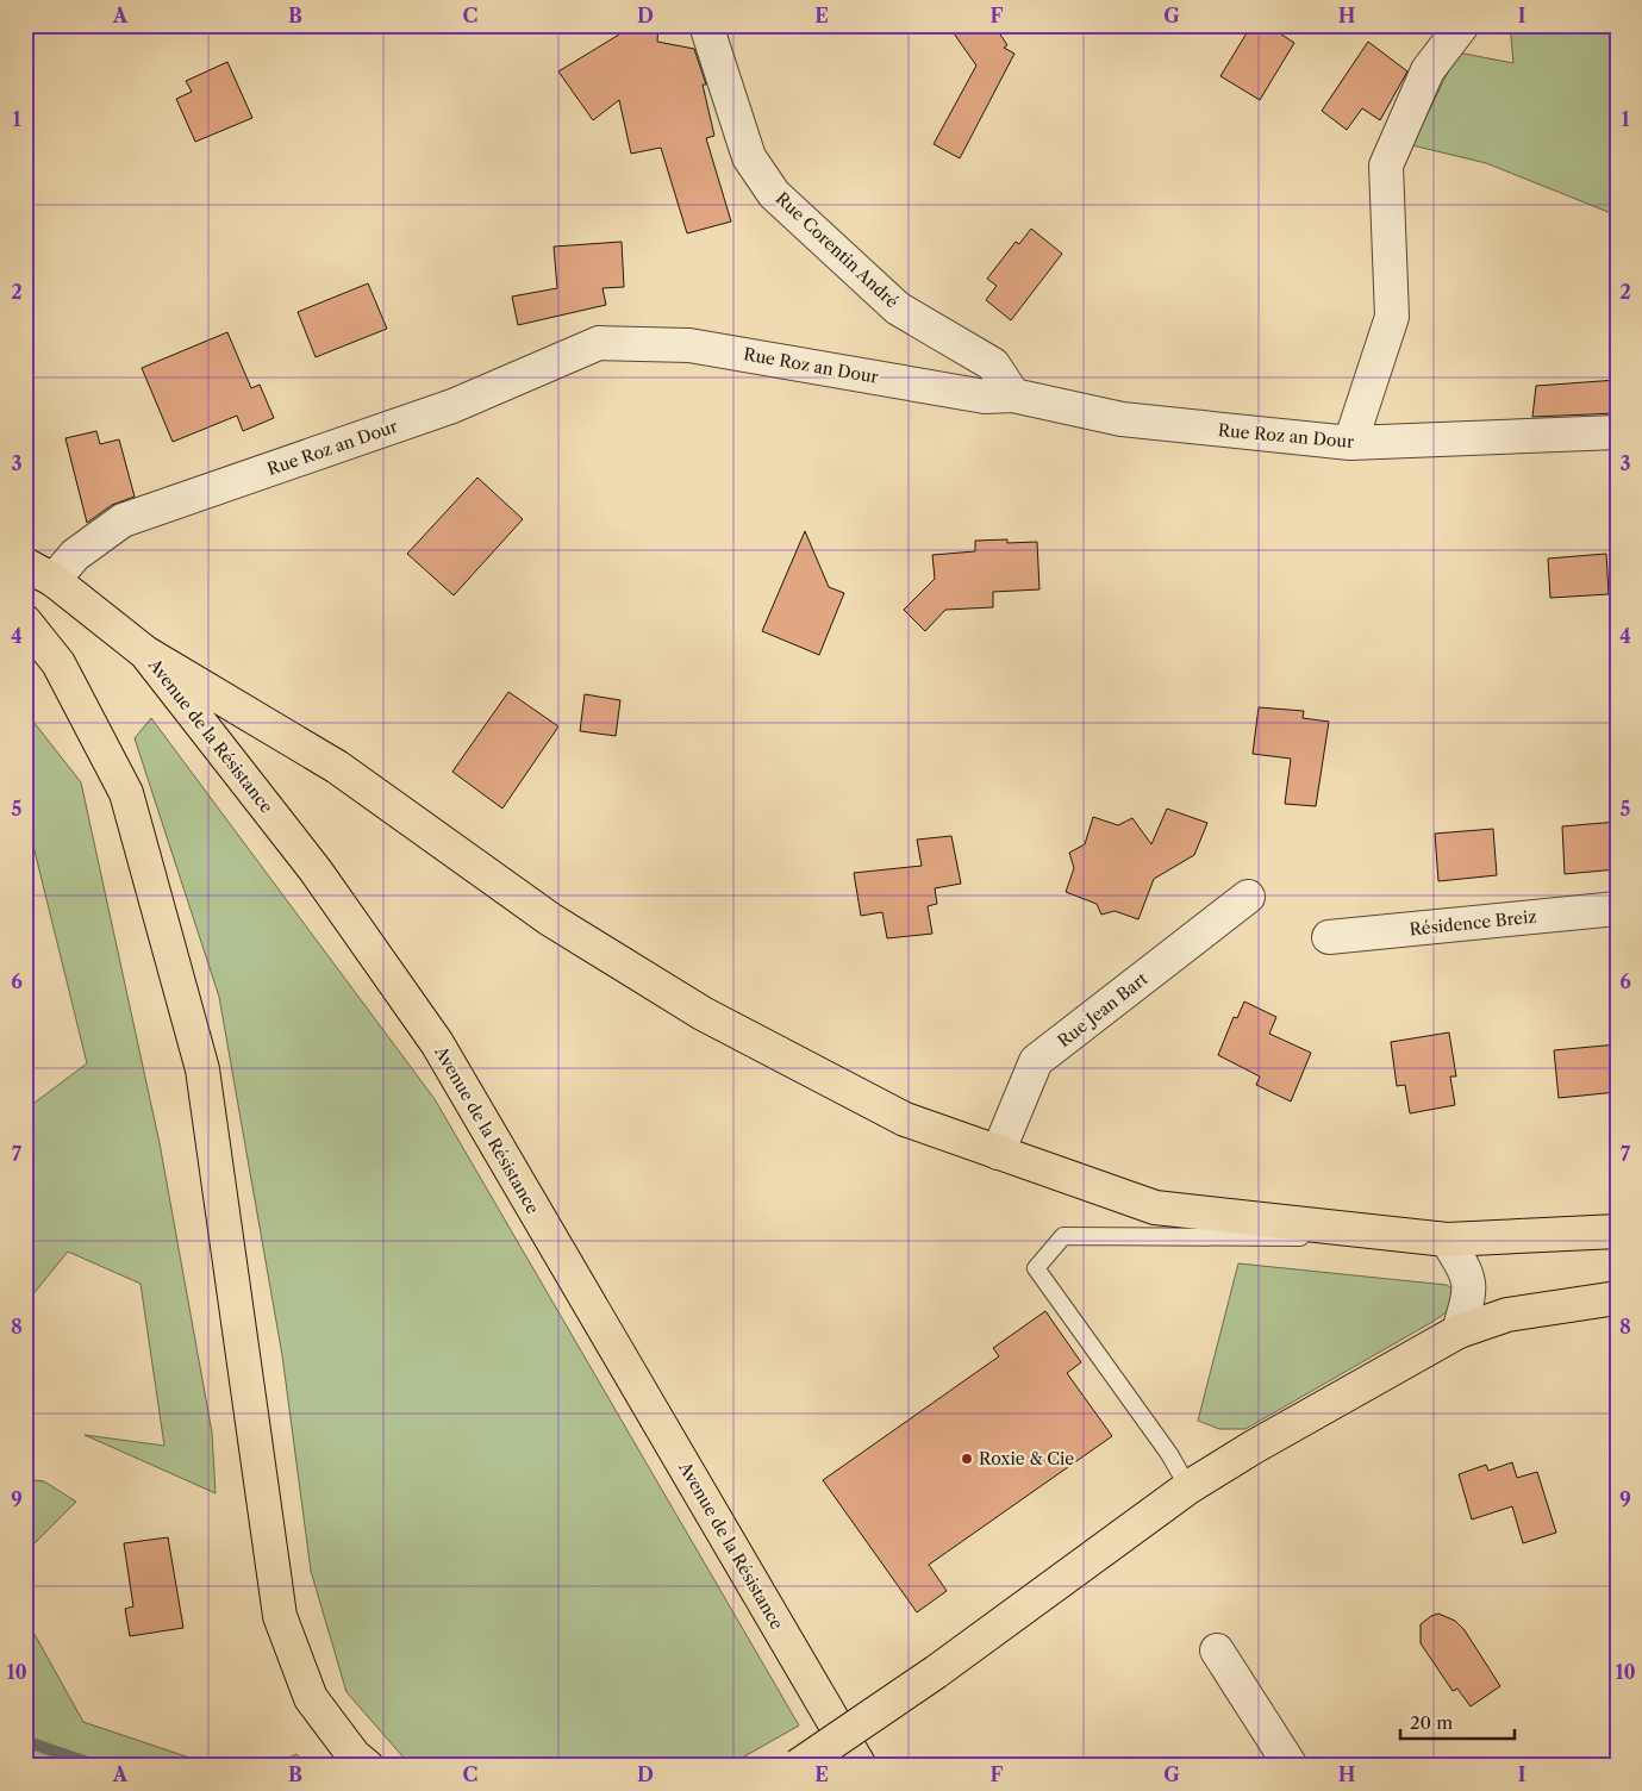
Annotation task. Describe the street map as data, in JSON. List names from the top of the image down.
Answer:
{
  "streets": {
    "main road": ["Avenue de la Résistance"],
    "street": [
      "Rue Corentin André",
      "Rue Roz an Dour",
      "Résidence Breiz",
      "Rue Jean Bart"
    ]
  },
  "crossings": [
    ["Rue Corentin André", "Rue Roz an Dour"],
    ["Rue Roz an Dour", "Avenue de la Résistance"]
  ],
  "places": ["Roxie & Cie"],
  "scale_bar": "20 m",
  "grid": {
    "columns": [
      "A",
      "B",
      "C",
      "D",
      "E",
      "F",
      "G",
      "H",
      "I"
    ],
    "rows": [
      "1",
      "2",
      "3",
      "4",
      "5",
      "6",
      "7",
      "8",
      "9",
      "10"
    ]
  }
}
